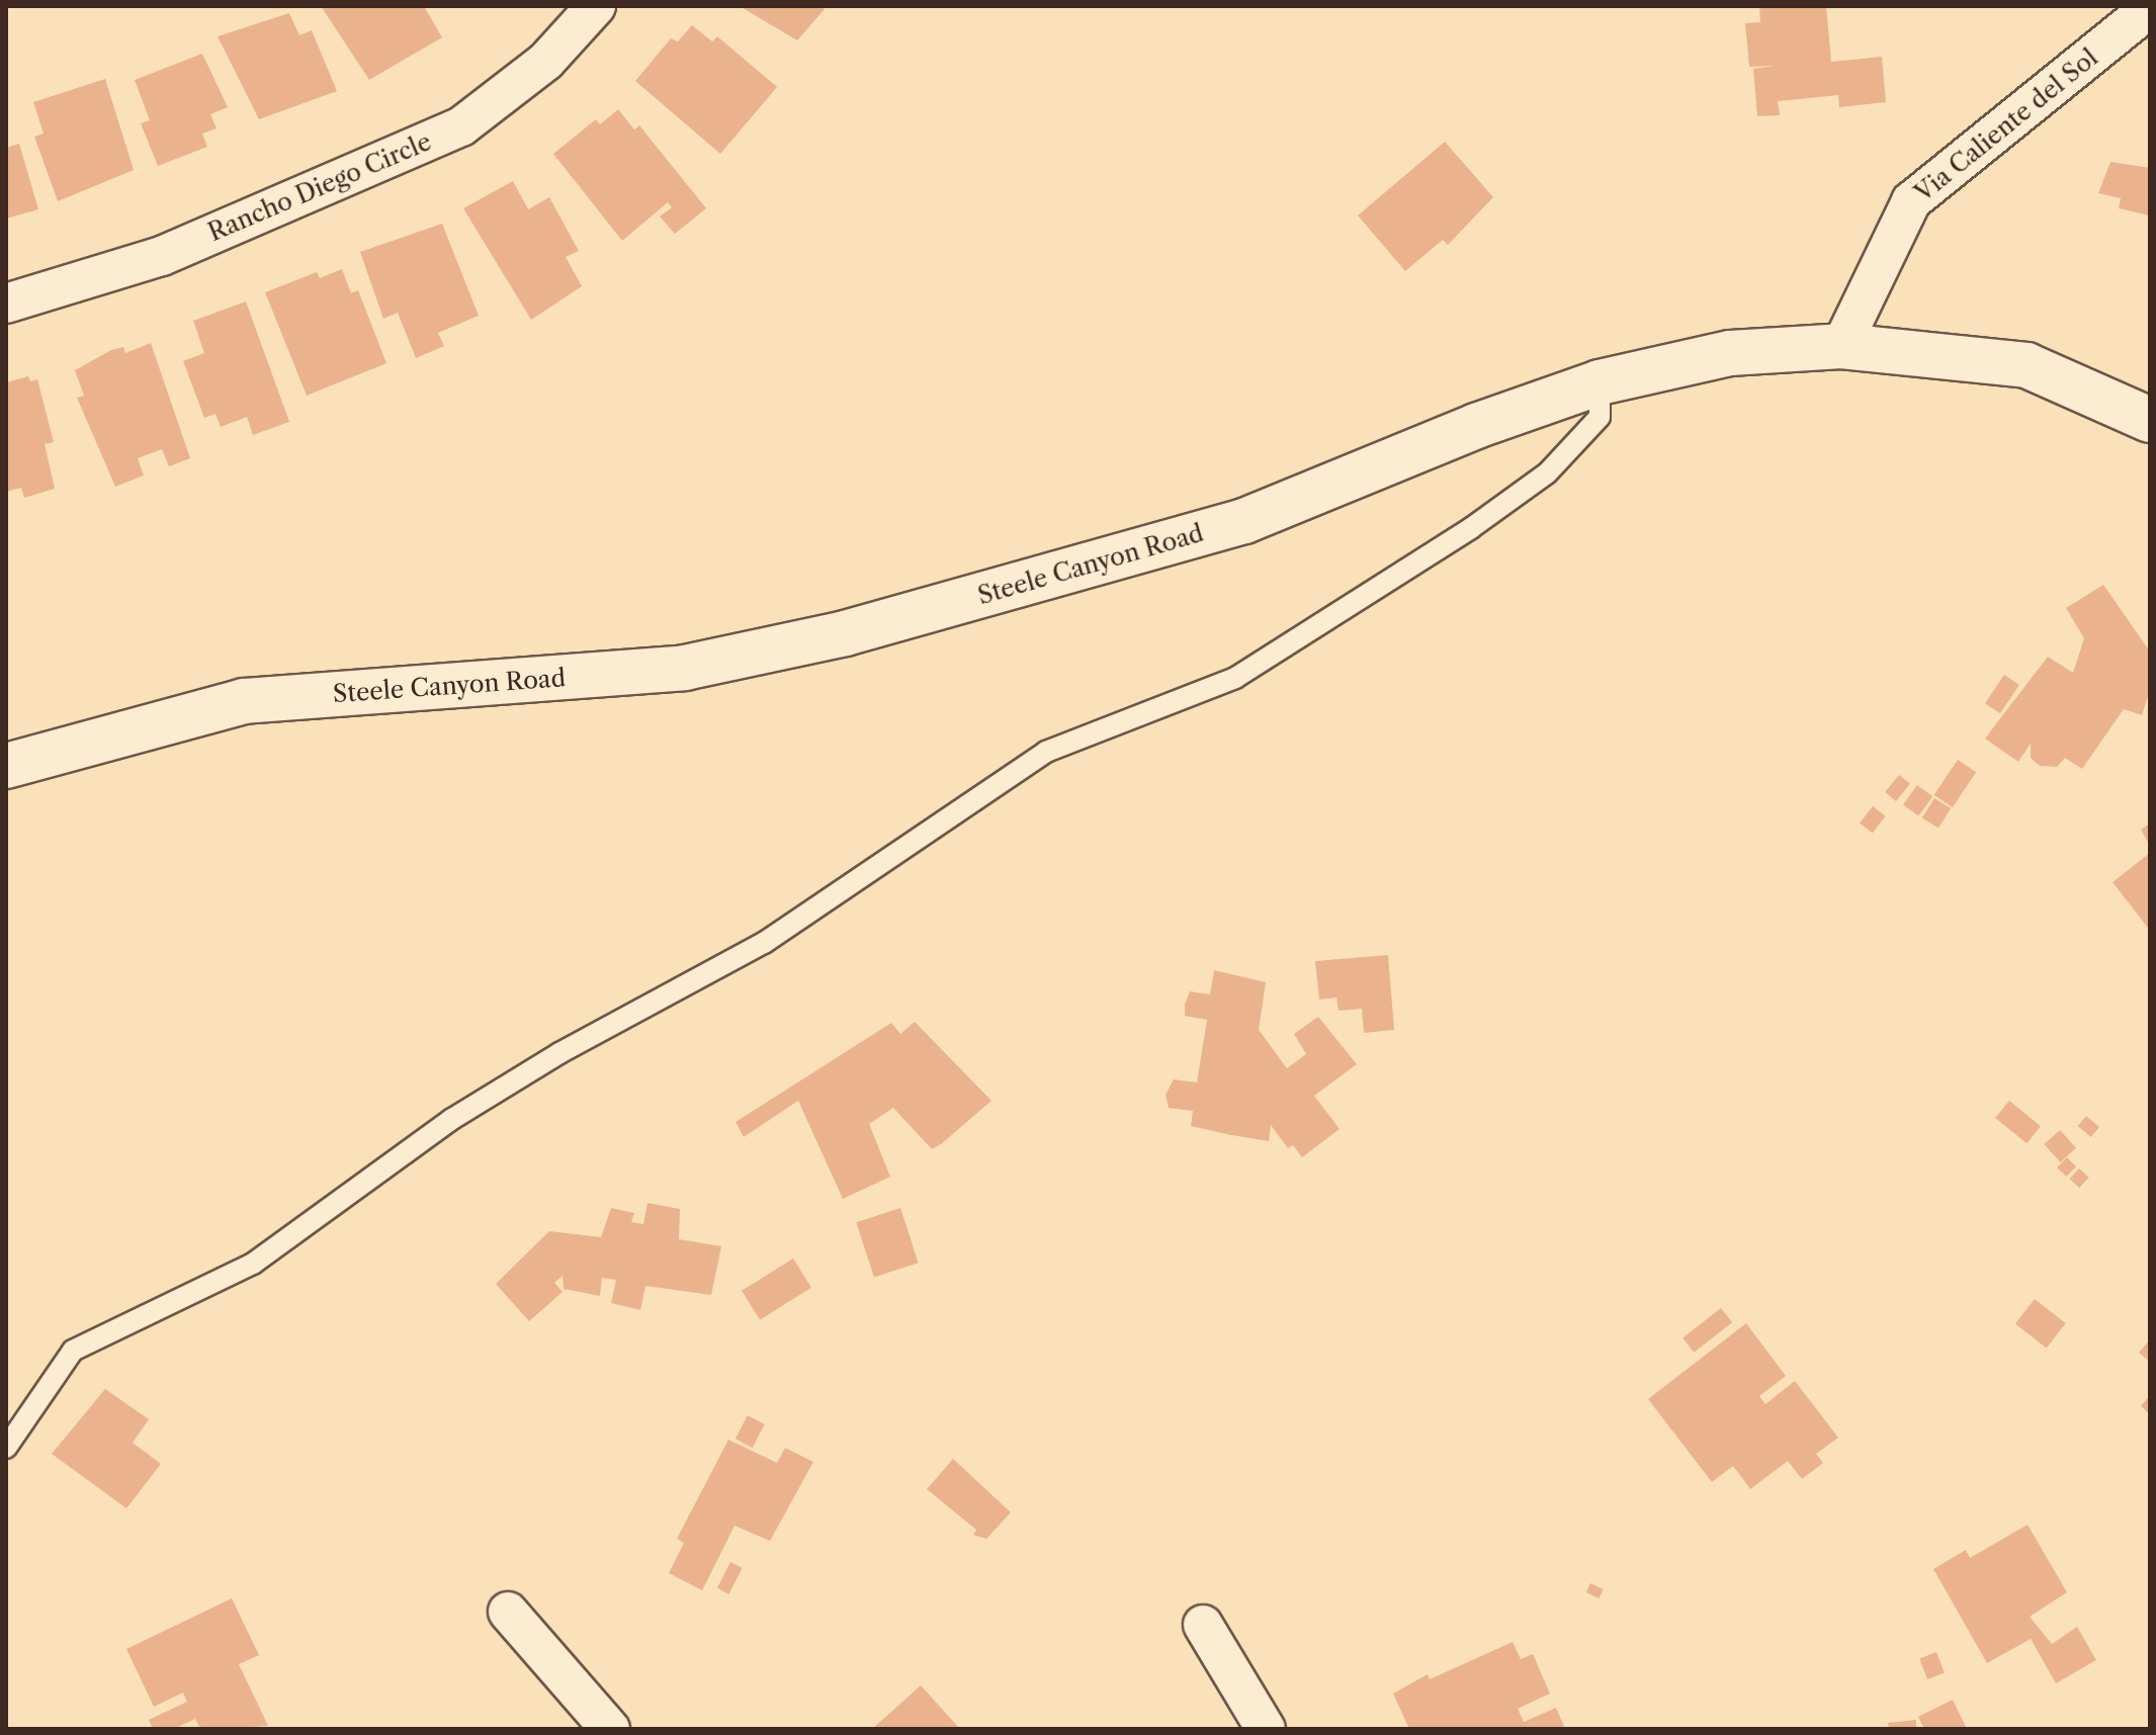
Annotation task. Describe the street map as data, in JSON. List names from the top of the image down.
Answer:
{
  "streets": {
    "street": ["Via Caliente del Sol", "Rancho Diego Circle", "Steele Canyon Road"]
  },
  "crossings": [
    ["Via Caliente del Sol", "Steele Canyon Road"]
  ]
}
